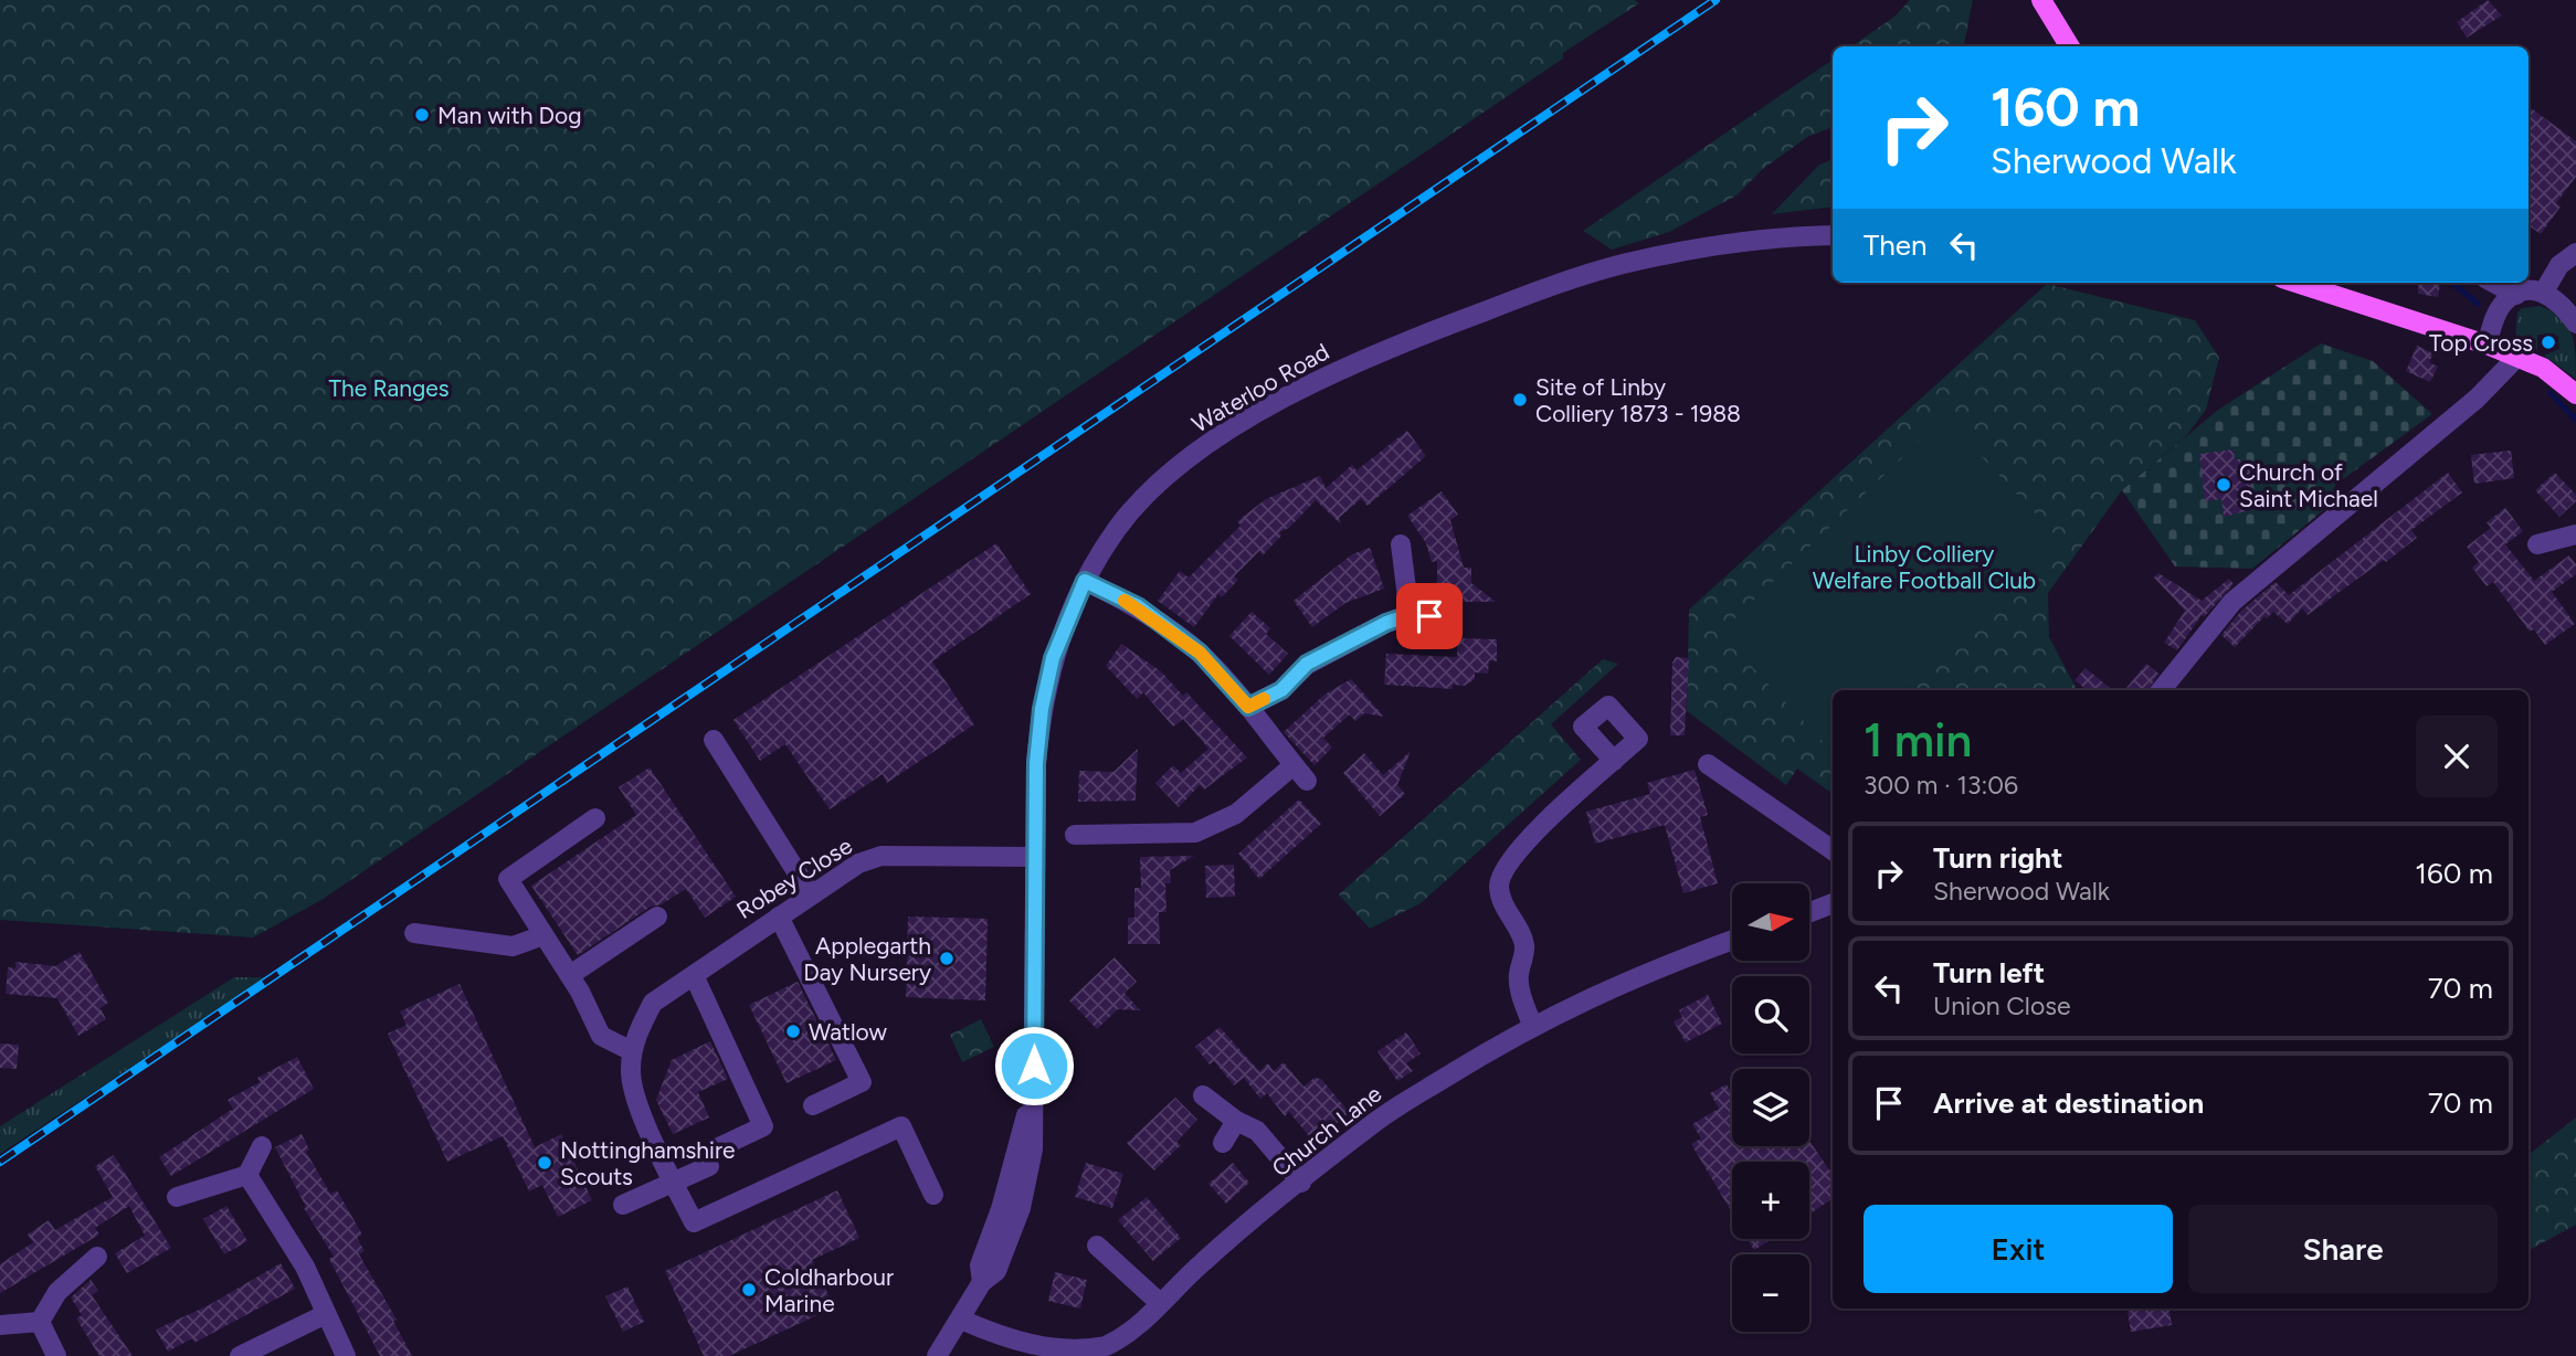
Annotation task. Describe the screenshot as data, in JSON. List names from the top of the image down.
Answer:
{
  "streets": {
    "street": ["Waterloo Road", "Robey Close", "Church Lane"]
  },
  "crossings": [
    ["Waterloo Road", "Robey Close"],
    ["Waterloo Road", "Church Lane"]
  ],
  "parks": ["The Ranges", "Linby Colliery Welfare Football Club"],
  "places": [
    "Man with Dog",
    "Top Cross",
    "Site of Linby Colliery 1873 - 1988",
    "Church of Saint Michael",
    "Applegarth Day Nursery",
    "Watlow",
    "Nottinghamshire Scouts",
    "Coldharbour Marine"
  ],
  "north": "right",
  "page": {
    "turn": ["160 m", "Sherwood Walk"],
    "then": "Then",
    "heading": ["1 min", "300 m · 13:06"],
    "list": [
      {
        "name": "Turn right",
        "note": "Sherwood Walk",
        "value": "160 m"
      },
      {
        "name": "Turn left",
        "note": "Union Close",
        "value": "70 m"
      },
      {
        "name": "Arrive at destination",
        "value": "70 m"
      }
    ],
    "map_buttons": ["+", "−"],
    "buttons": ["Exit", "Share"]
  }
}
